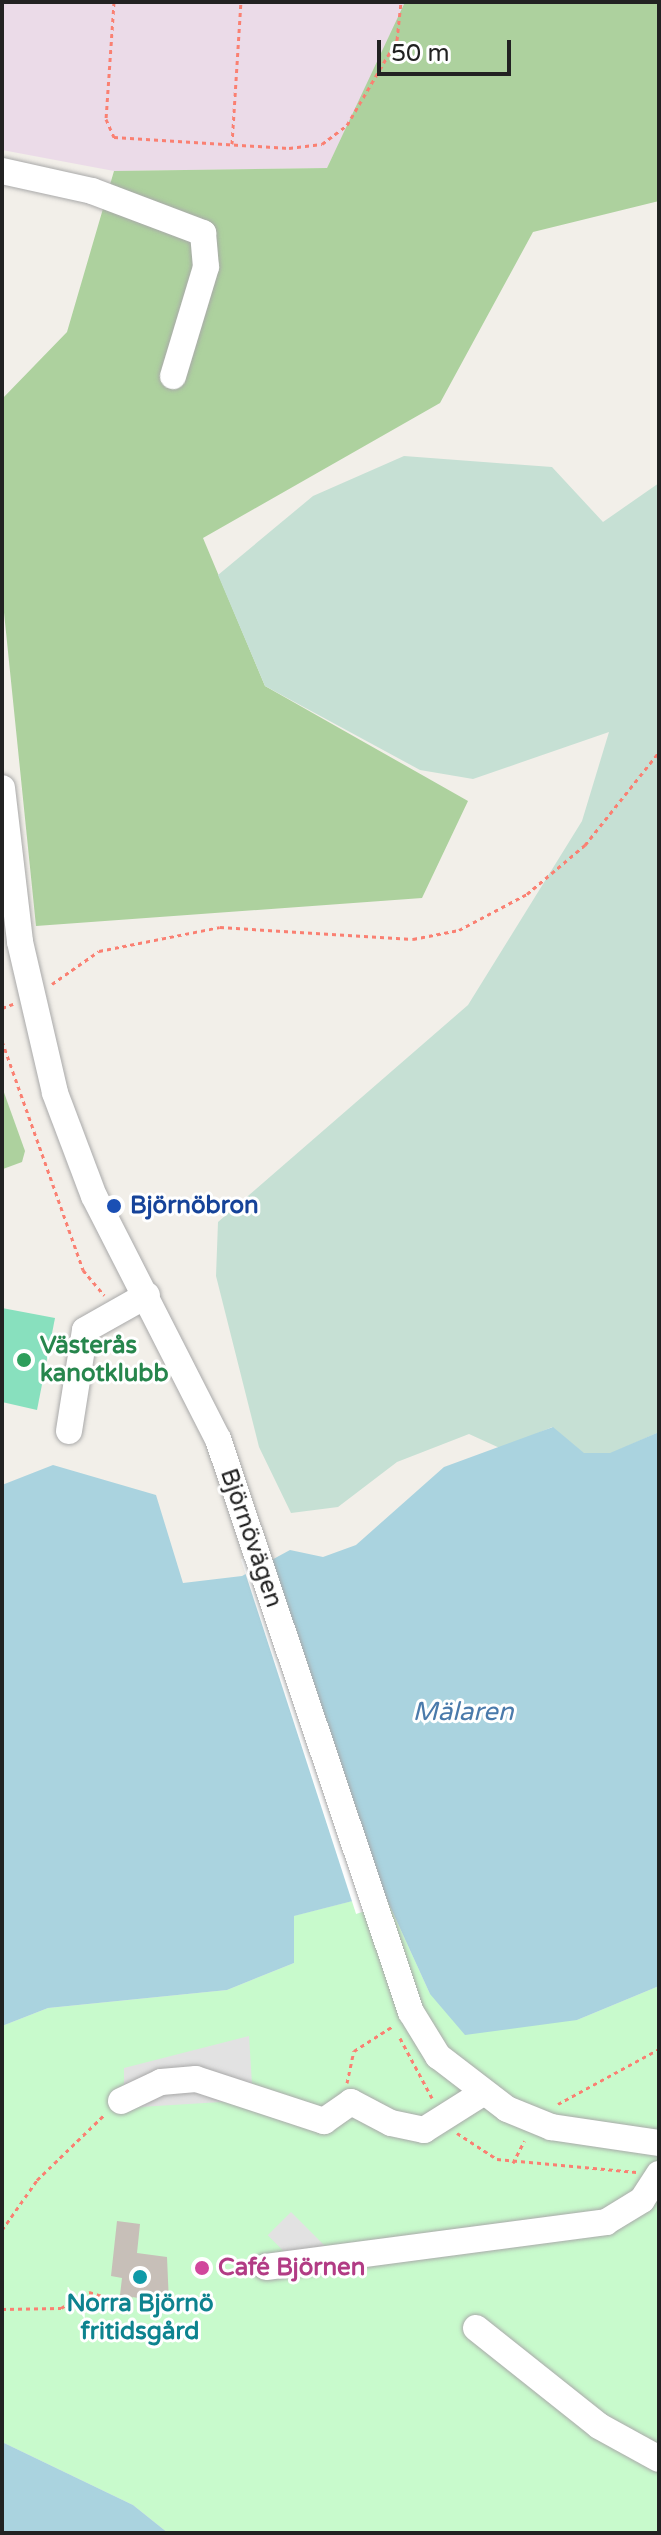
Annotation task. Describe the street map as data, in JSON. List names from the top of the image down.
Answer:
{
  "streets": {
    "street": ["Björnövägen"]
  },
  "water": ["Mälaren"],
  "places": [
    "Björnöbron",
    "Västerås kanotklubb",
    "Café Björnen",
    "Norra Björnö fritidsgård"
  ],
  "scale_bar": "50 m"
}
